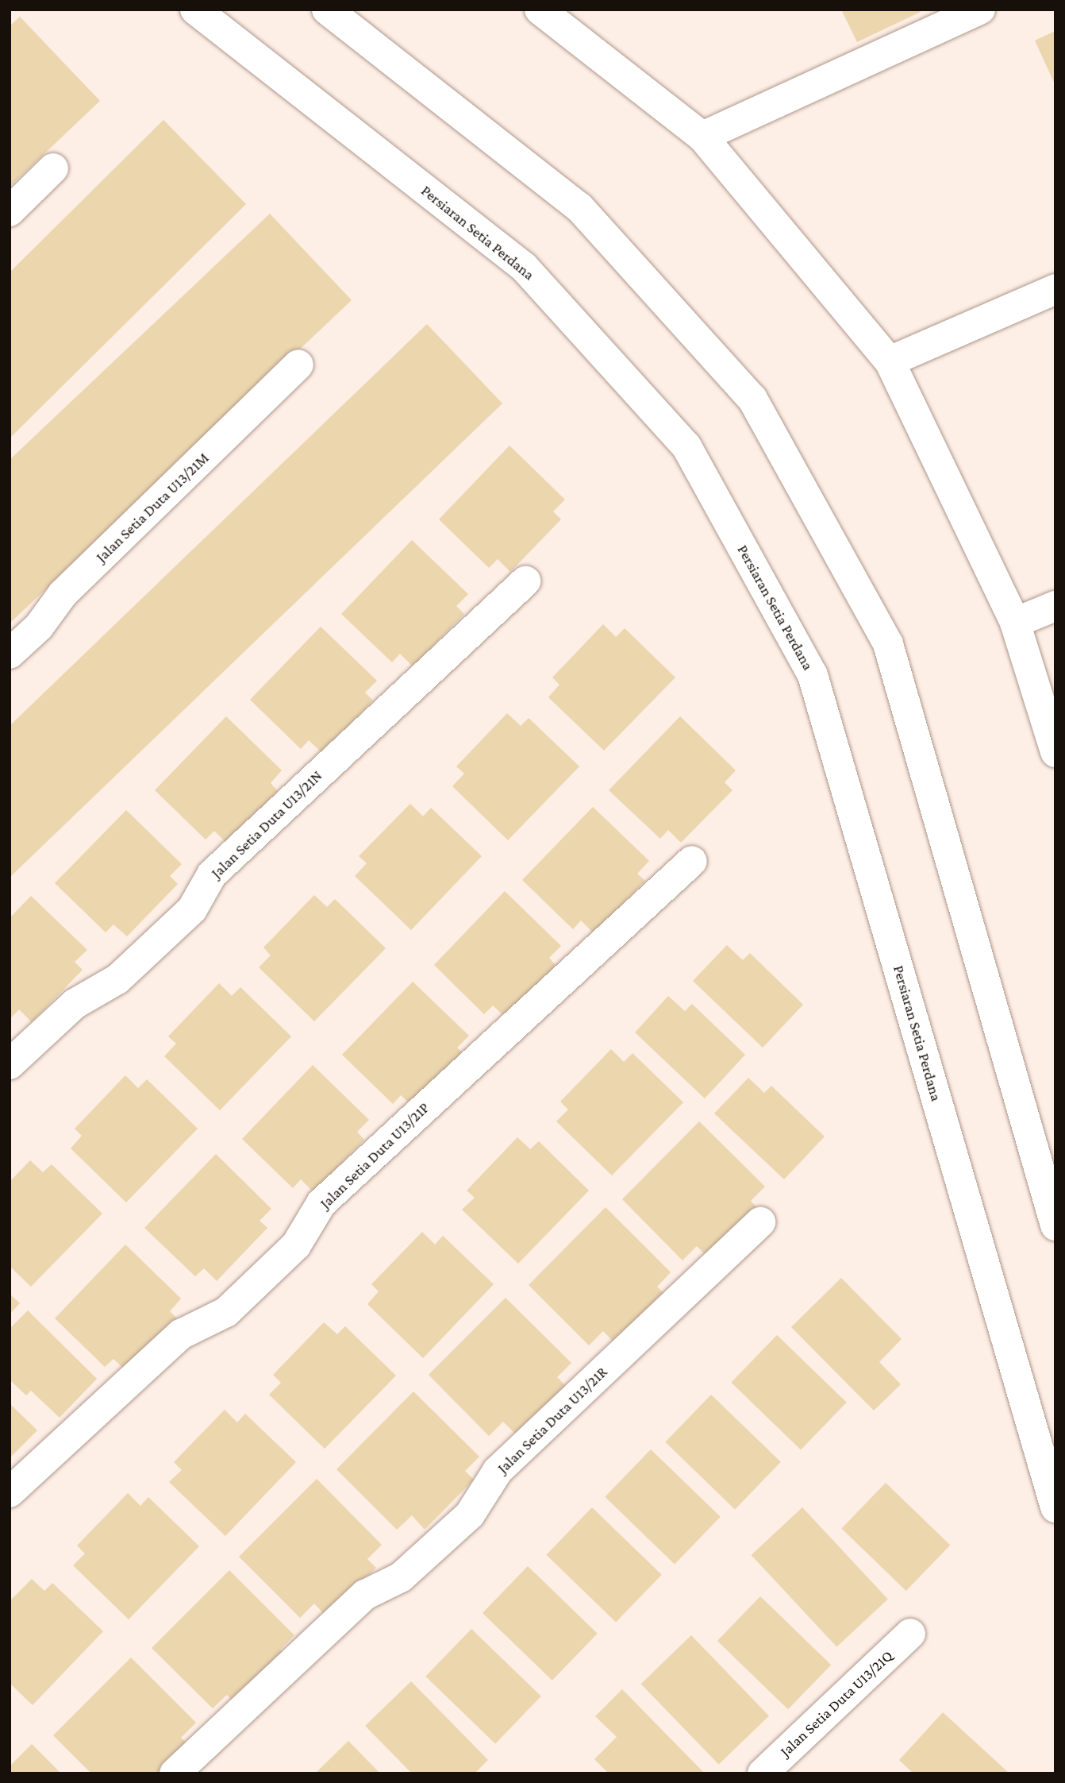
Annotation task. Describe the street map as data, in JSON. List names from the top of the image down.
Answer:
{
  "streets": {
    "street": [
      "Persiaran Setia Perdana",
      "Jalan Setia Duta U13/21M",
      "Jalan Setia Duta U13/21N",
      "Jalan Setia Duta U13/21P",
      "Jalan Setia Duta U13/21R",
      "Jalan Setia Duta U13/21Q"
    ]
  }
}
